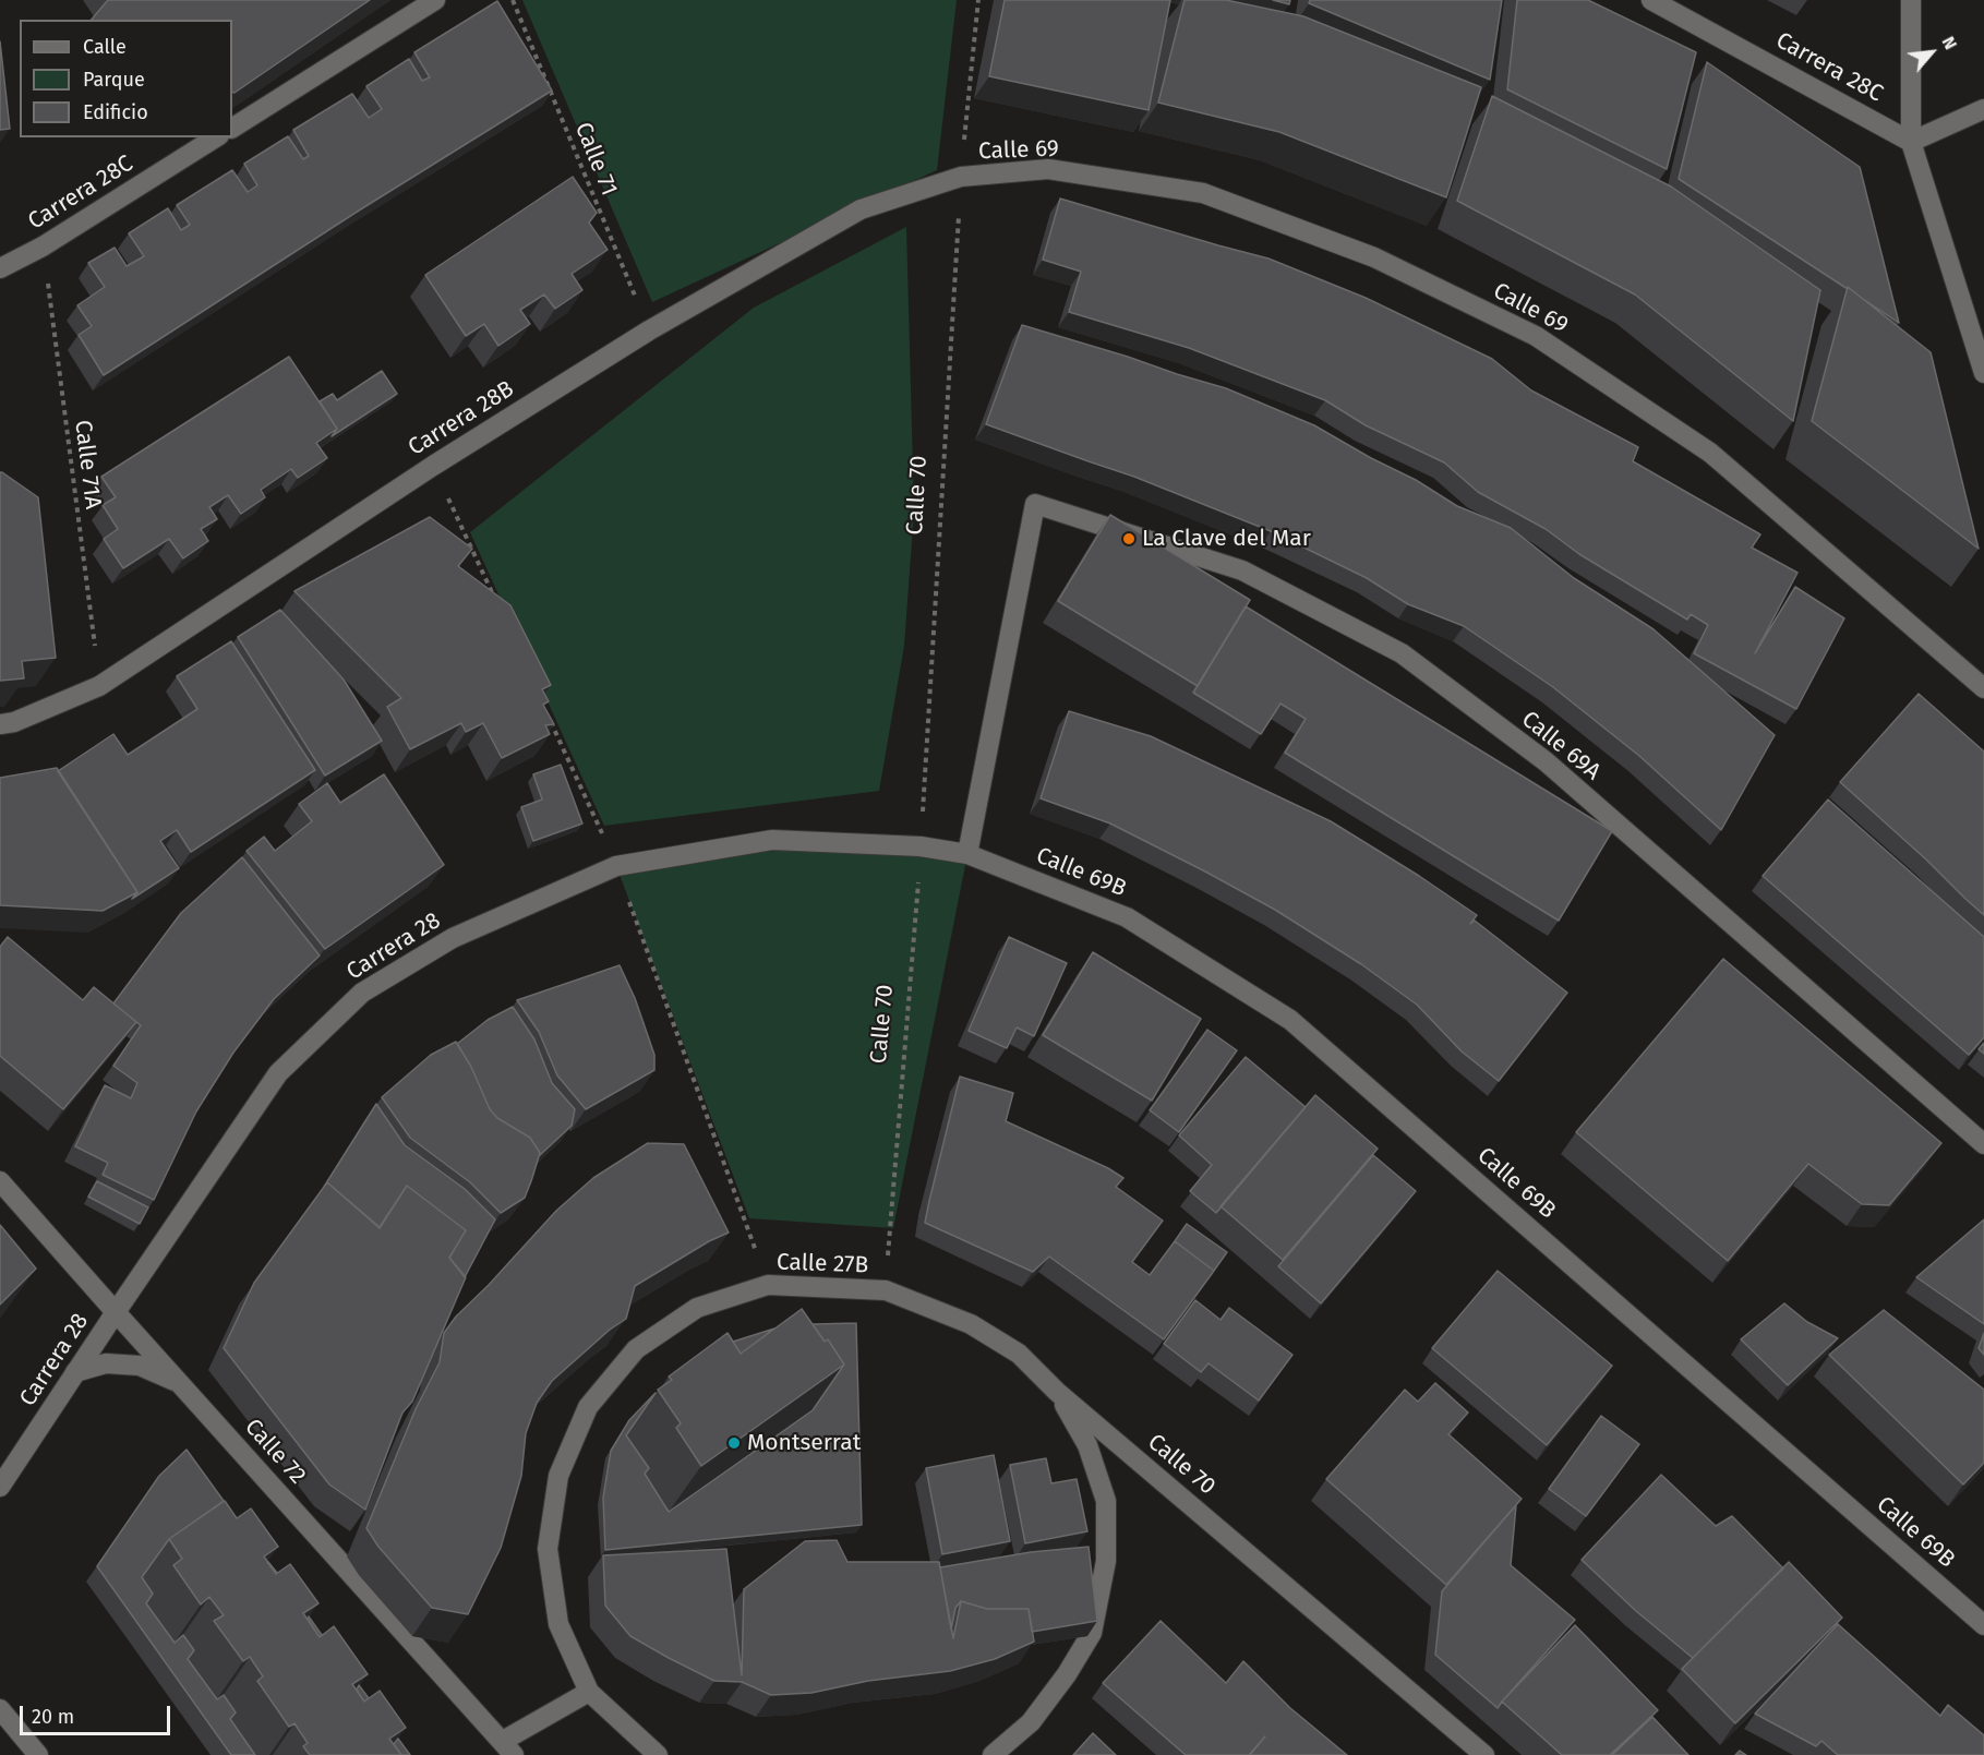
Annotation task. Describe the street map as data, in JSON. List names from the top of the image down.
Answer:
{
  "streets": {
    "street": [
      "Carrera 28C",
      "Calle 69",
      "Carrera 28B",
      "Calle 70",
      "Calle 69A",
      "Calle 69B",
      "Carrera 28",
      "Calle 27B",
      "Calle 72"
    ],
    "path": ["Calle 71", "Calle 71A"]
  },
  "crossings": [
    ["Carrera 28C", "Calle 71A"],
    ["Calle 69", "Carrera 28B"],
    ["Calle 69", "Calle 70"],
    ["Calle 71", "Carrera 28B"],
    ["Carrera 28B", "Calle 71A"],
    ["Carrera 28B", "Calle 70"],
    ["Calle 70", "Carrera 28"],
    ["Calle 70", "Calle 27B"],
    ["Calle 69A", "Calle 69B"],
    ["Calle 69A", "Carrera 28"],
    ["Calle 69B", "Carrera 28"],
    ["Carrera 28", "Calle 72"]
  ],
  "places": ["La Clave del Mar", "Montserrat"],
  "legend": ["Calle", "Parque", "Edificio"],
  "scale_bar": "20 m",
  "north": "top right"
}
